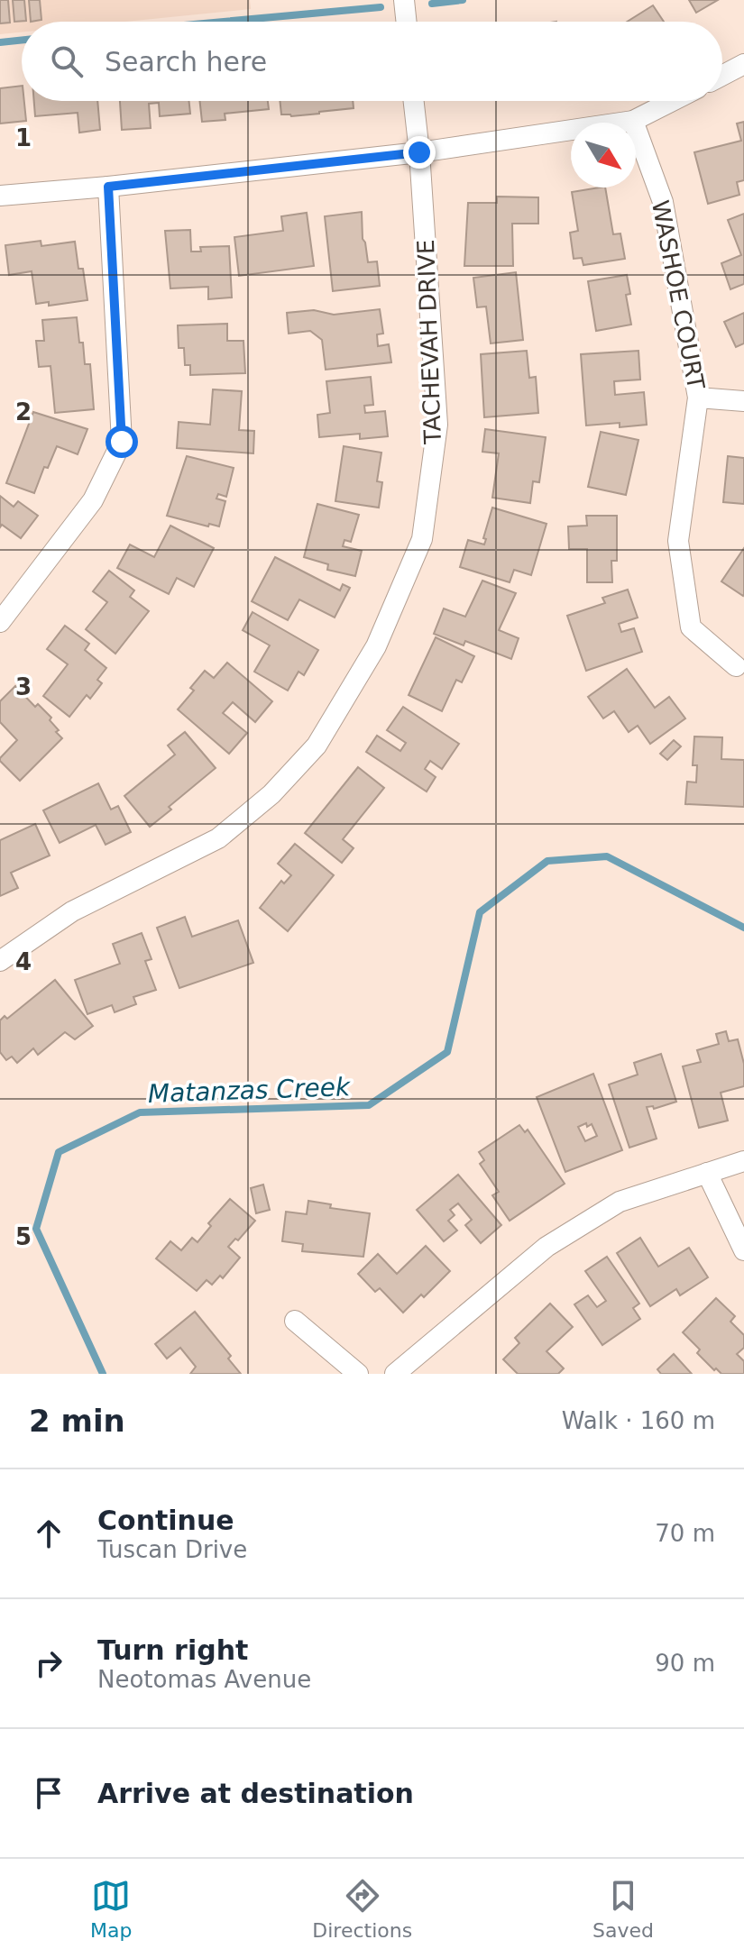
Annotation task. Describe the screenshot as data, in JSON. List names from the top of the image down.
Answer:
{
  "streets": {
    "street": ["WASHOE COURT", "TACHEVAH DRIVE"]
  },
  "water": ["Matanzas Creek"],
  "north": "bottom right",
  "page": {
    "search": "Search here",
    "heading": ["2 min", "Walk · 160 m"],
    "list": [
      ["Continue", "Tuscan Drive", "70 m"],
      ["Turn right", "Neotomas Avenue", "90 m"],
      "Arrive at destination"
    ],
    "nav": ["Map", "Directions", "Saved"]
  },
  "grid": {
    "rows": [
      "1",
      "2",
      "3",
      "4",
      "5"
    ]
  }
}
